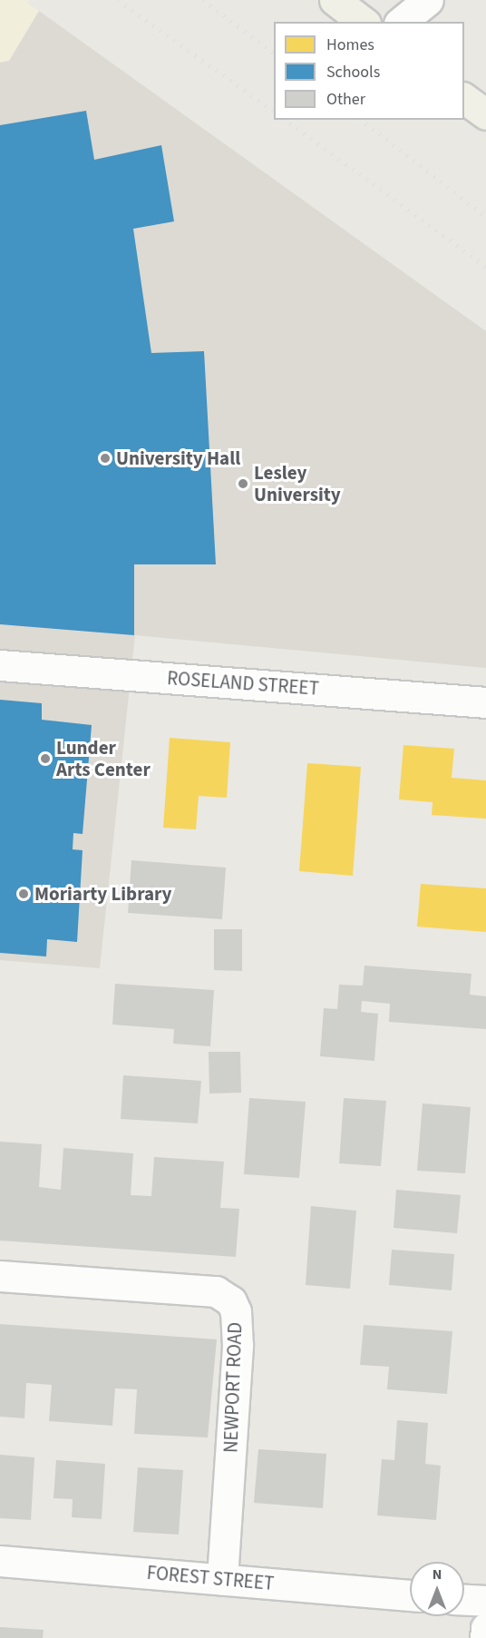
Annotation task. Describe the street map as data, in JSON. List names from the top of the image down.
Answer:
{
  "streets": {
    "street": ["ROSELAND STREET", "NEWPORT ROAD", "FOREST STREET"]
  },
  "crossings": [
    ["NEWPORT ROAD", "FOREST STREET"]
  ],
  "places": [
    "University Hall",
    "Lesley University",
    "Lunder Arts Center",
    "Moriarty Library"
  ],
  "legend": ["Homes", "Schools", "Other"],
  "north": "top"
}
